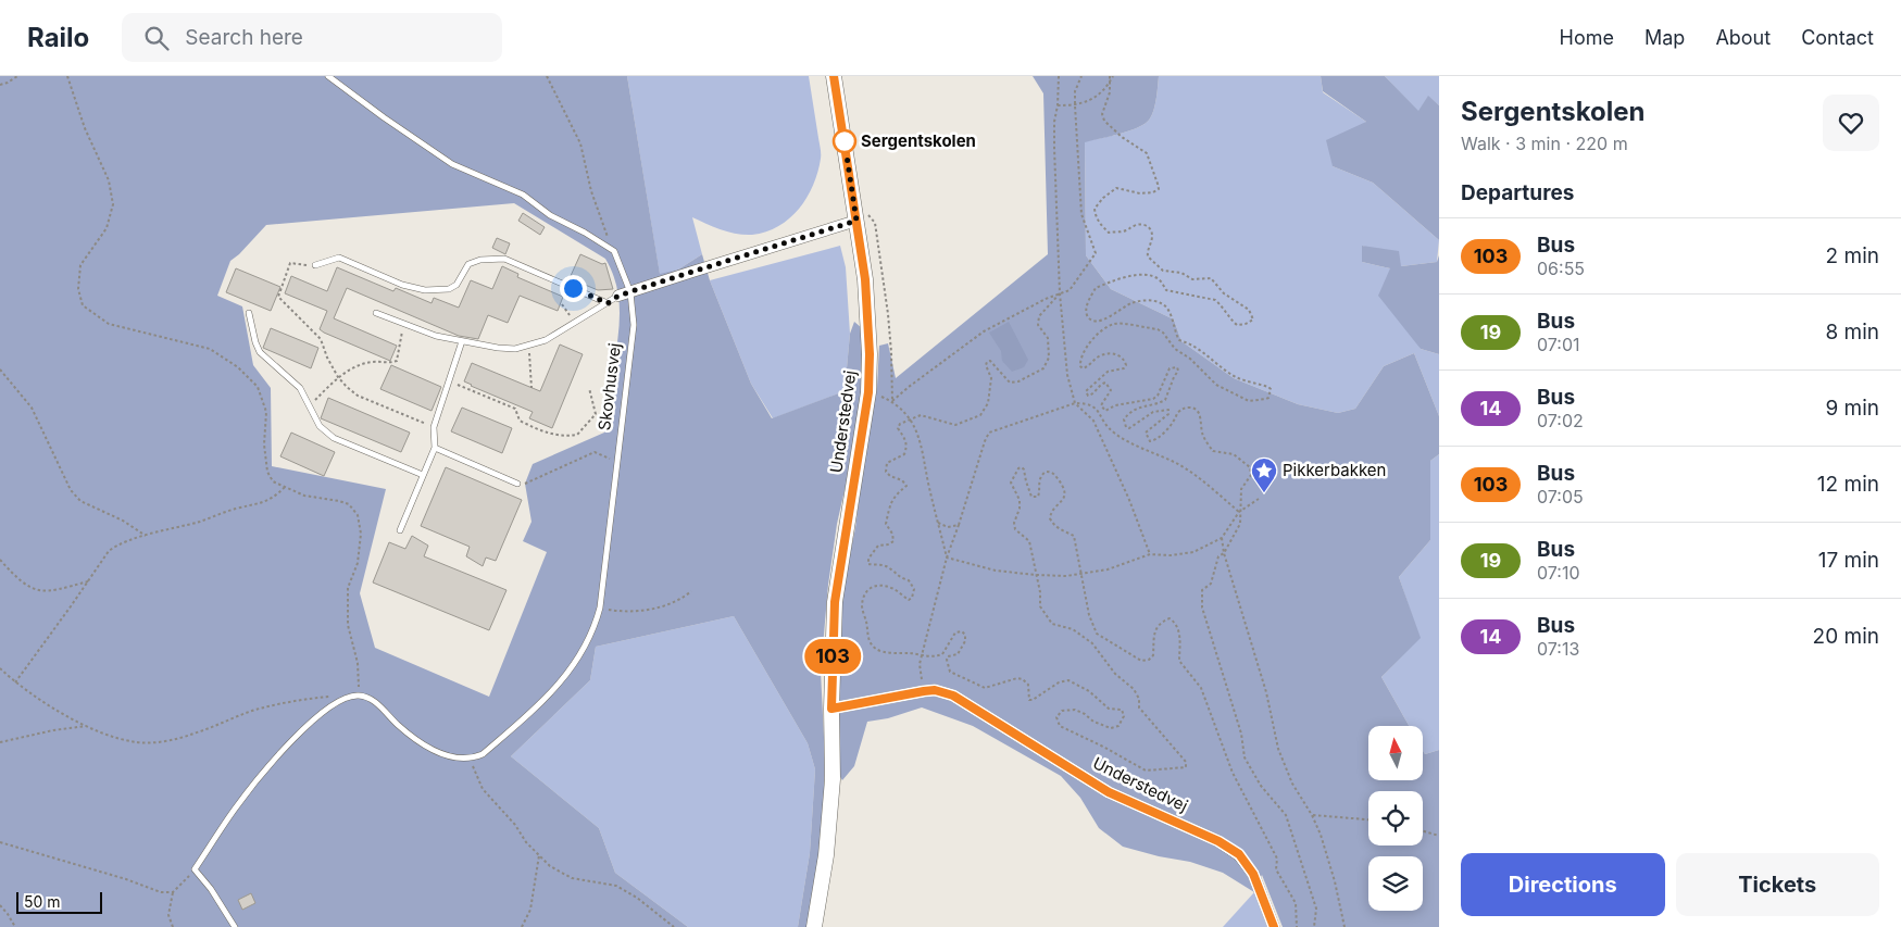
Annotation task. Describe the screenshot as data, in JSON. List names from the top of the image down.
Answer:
{
  "streets": {
    "street": ["Understedvej"],
    "lane": ["Skovhusvej"]
  },
  "places": {
    "other": ["Sergentskolen"],
    "place": ["Pikkerbakken"]
  },
  "lines": ["bus line 103"],
  "scale_bar": "50 m",
  "north": "top",
  "page": {
    "header": "Railo",
    "search": "Search here",
    "nav": [
      "Home",
      "Map",
      "About",
      "Contact"
    ],
    "on_map": "103",
    "heading": [
      ["Sergentskolen", "Walk · 3 min · 220 m"],
      "Departures"
    ],
    "list": [
      {
        "mark": "103",
        "name": "Bus",
        "note": "06:55",
        "value": "2 min"
      },
      {
        "mark": "19",
        "name": "Bus",
        "note": "07:01",
        "value": "8 min"
      },
      {
        "mark": "14",
        "name": "Bus",
        "note": "07:02",
        "value": "9 min"
      },
      {
        "mark": "103",
        "name": "Bus",
        "note": "07:05",
        "value": "12 min"
      },
      {
        "mark": "19",
        "name": "Bus",
        "note": "07:10",
        "value": "17 min"
      },
      {
        "mark": "14",
        "name": "Bus",
        "note": "07:13",
        "value": "20 min"
      }
    ],
    "buttons": ["Directions", "Tickets"],
    "scale": "50 m"
  }
}
